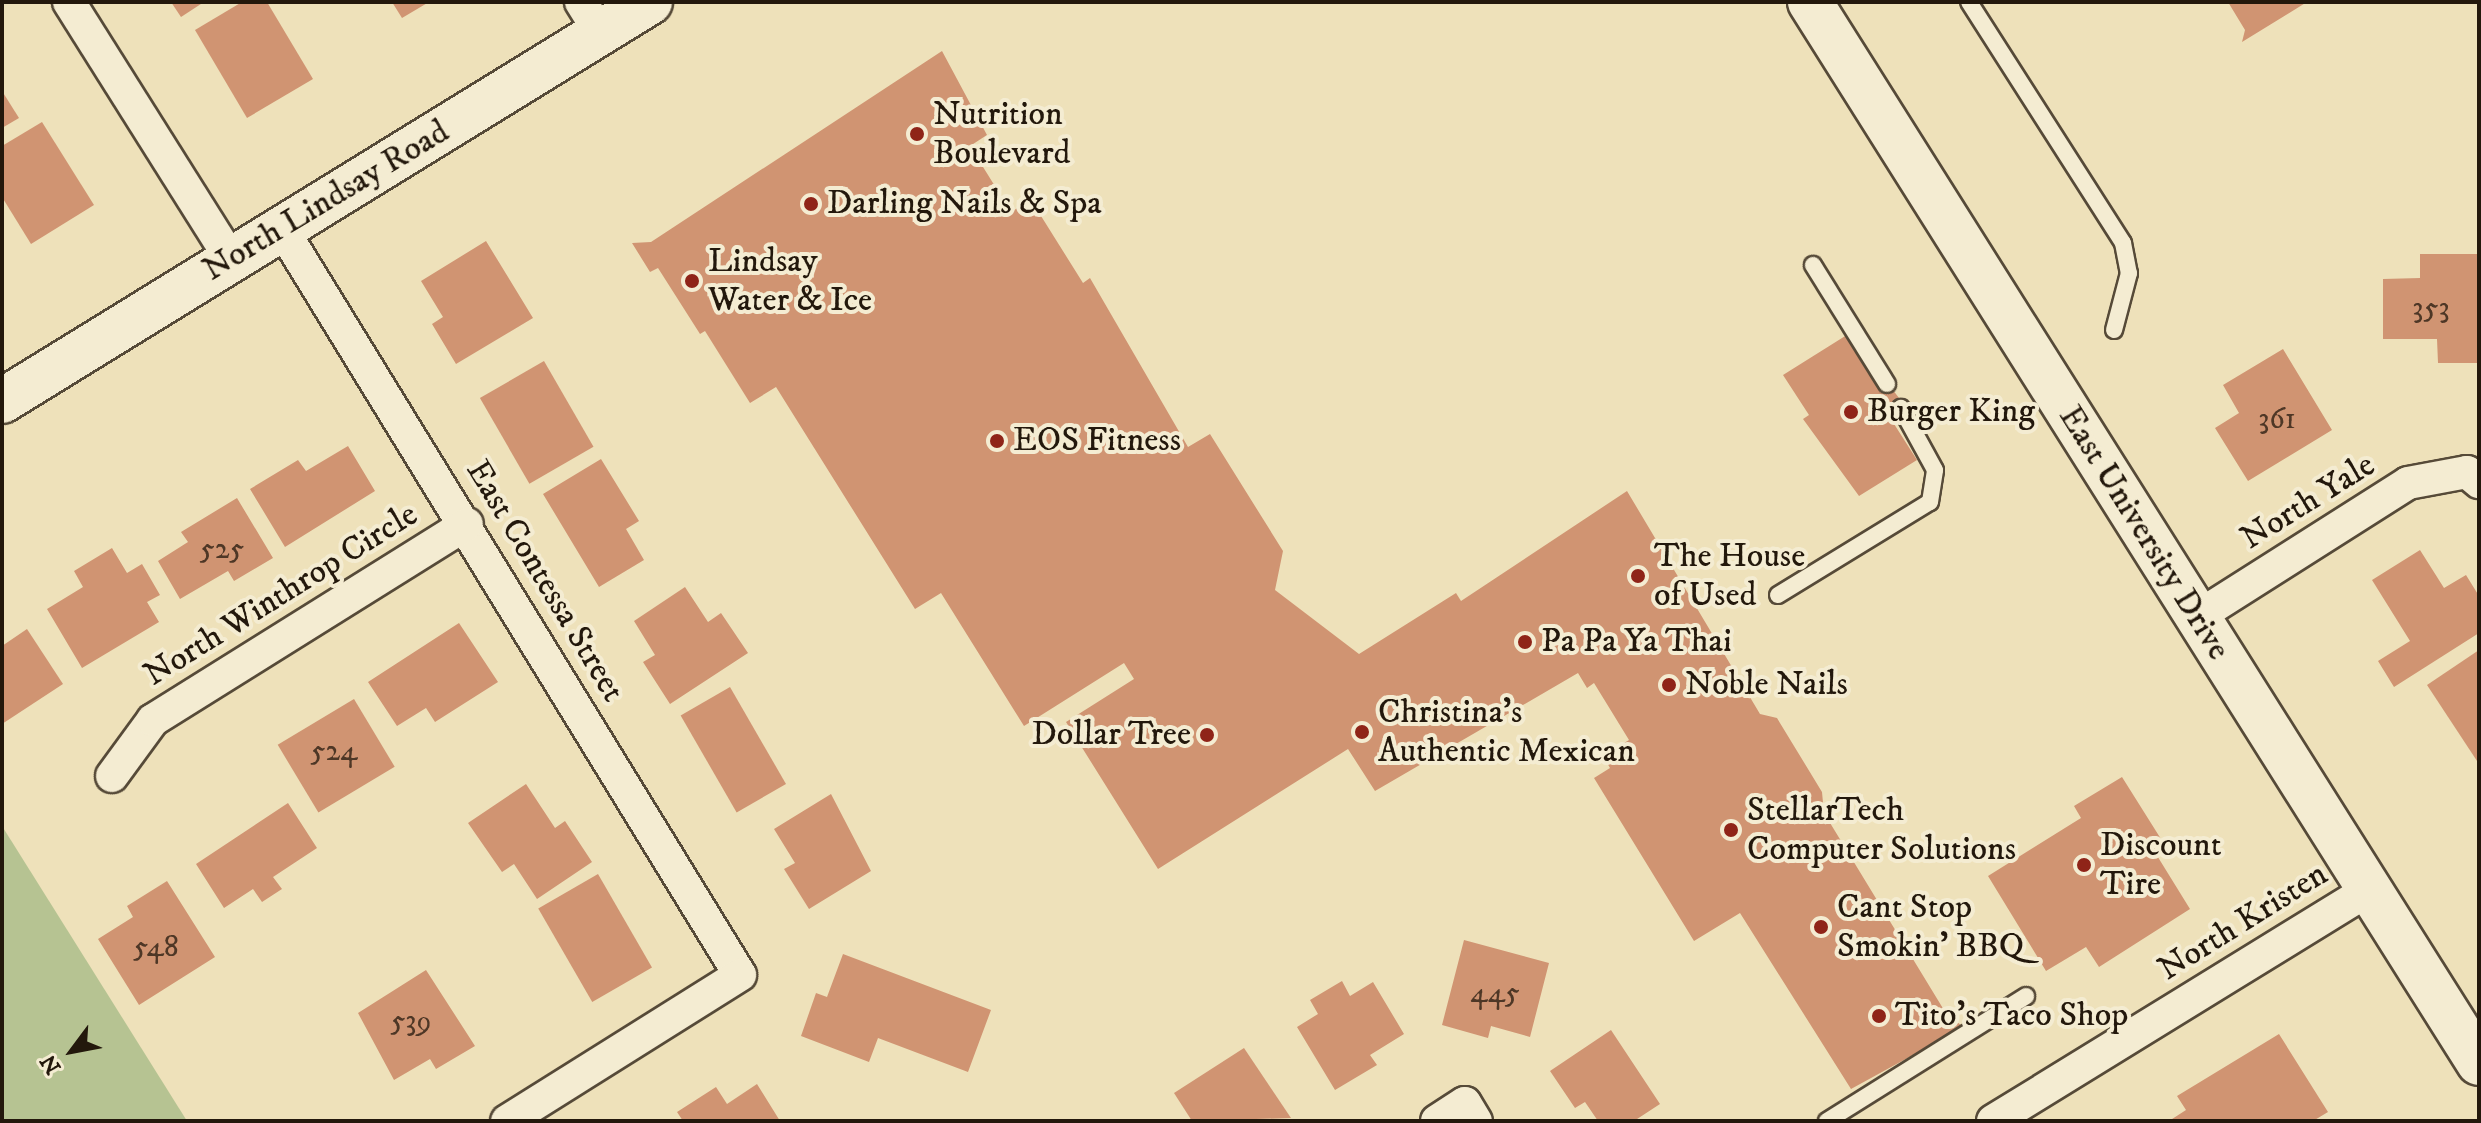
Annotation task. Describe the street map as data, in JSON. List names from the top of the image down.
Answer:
{
  "streets": {
    "main road": ["North Lindsay Road", "East University Drive"],
    "street": [
      "North Yale",
      "East Contessa Street",
      "North Winthrop Circle",
      "North Kristen"
    ]
  },
  "crossings": [
    ["North Lindsay Road", "East Contessa Street"],
    ["North Yale", "East University Drive"],
    ["East University Drive", "North Kristen"],
    ["East Contessa Street", "North Winthrop Circle"]
  ],
  "places": [
    "Nutrition Boulevard",
    "Darling Nails & Spa",
    "Lindsay Water & Ice",
    "Burger King",
    "EOS Fitness",
    "The House of Used",
    "Pa Pa Ya Thai",
    "Noble Nails",
    "Christina's Authentic Mexican",
    "Dollar Tree",
    "StellarTech Computer Solutions",
    "Discount Tire",
    "Cant Stop Smokin' BBQ",
    "Tito's Taco Shop"
  ],
  "house_numbers": [
    "353",
    "361",
    "525",
    "524",
    "548",
    "445",
    "539"
  ],
  "north": "bottom left"
}
